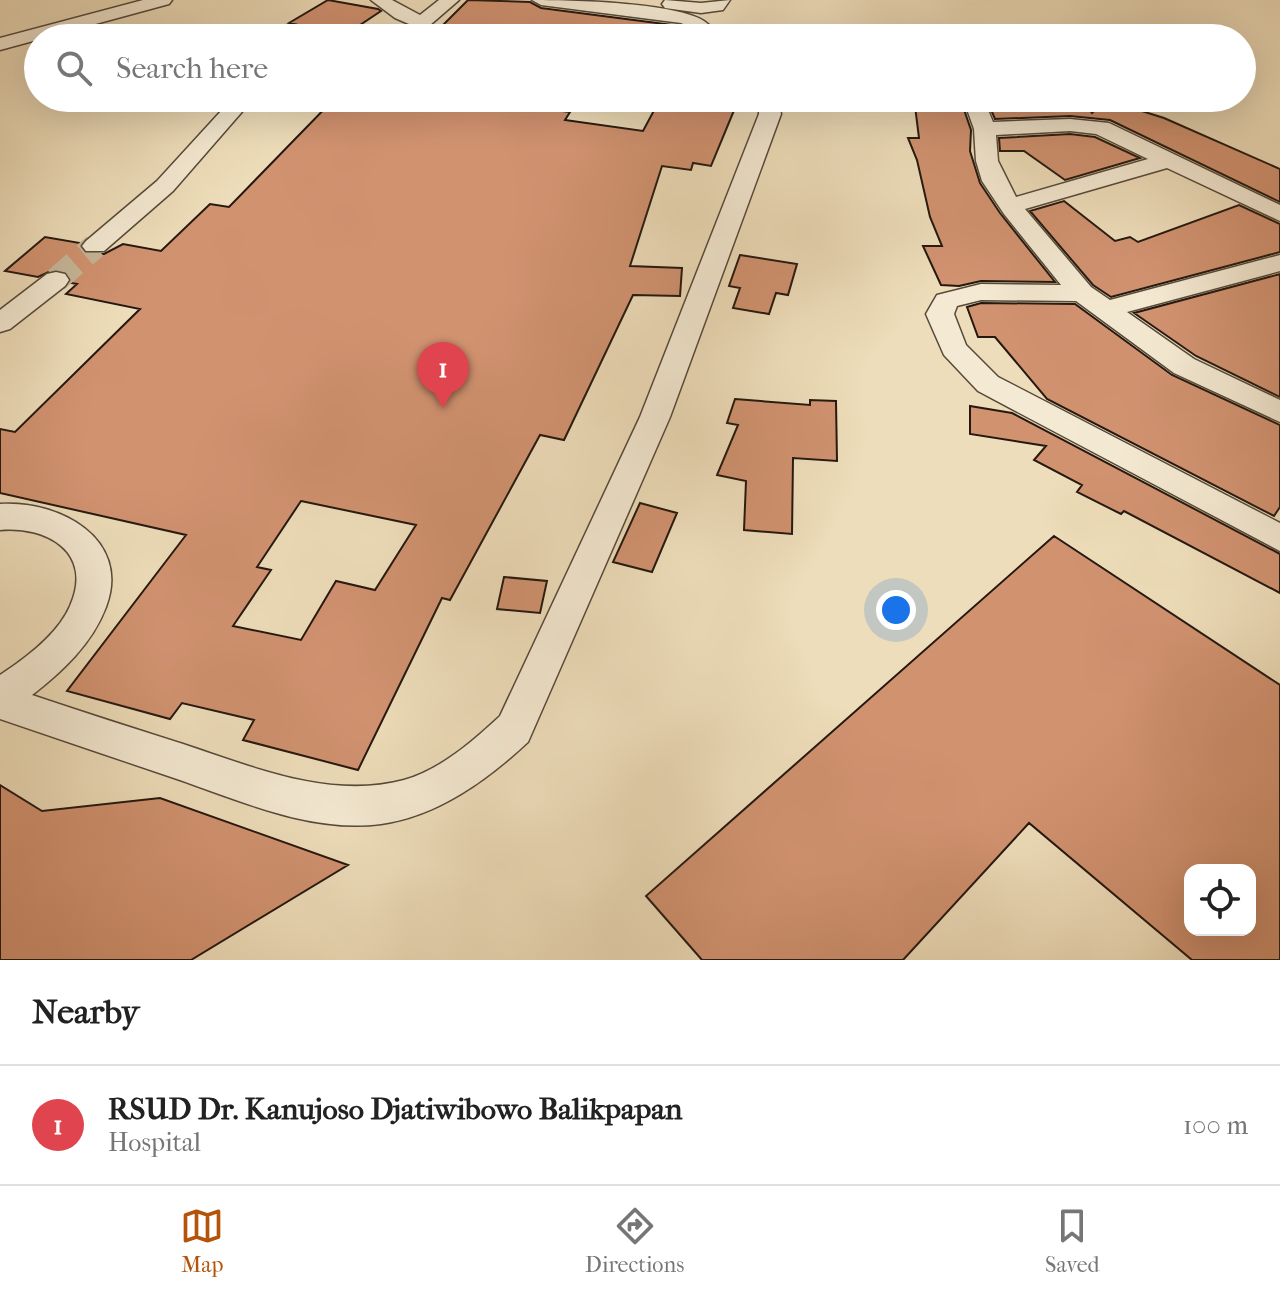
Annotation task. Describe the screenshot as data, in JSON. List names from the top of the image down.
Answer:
{
  "page": {
    "search": "Search here",
    "pins": "1",
    "heading": "Nearby",
    "list": [
      {
        "mark": "1",
        "name": "RSUD Dr. Kanujoso Djatiwibowo Balikpapan",
        "note": "Hospital",
        "value": "100 m"
      }
    ],
    "nav": ["Map", "Directions", "Saved"]
  }
}
